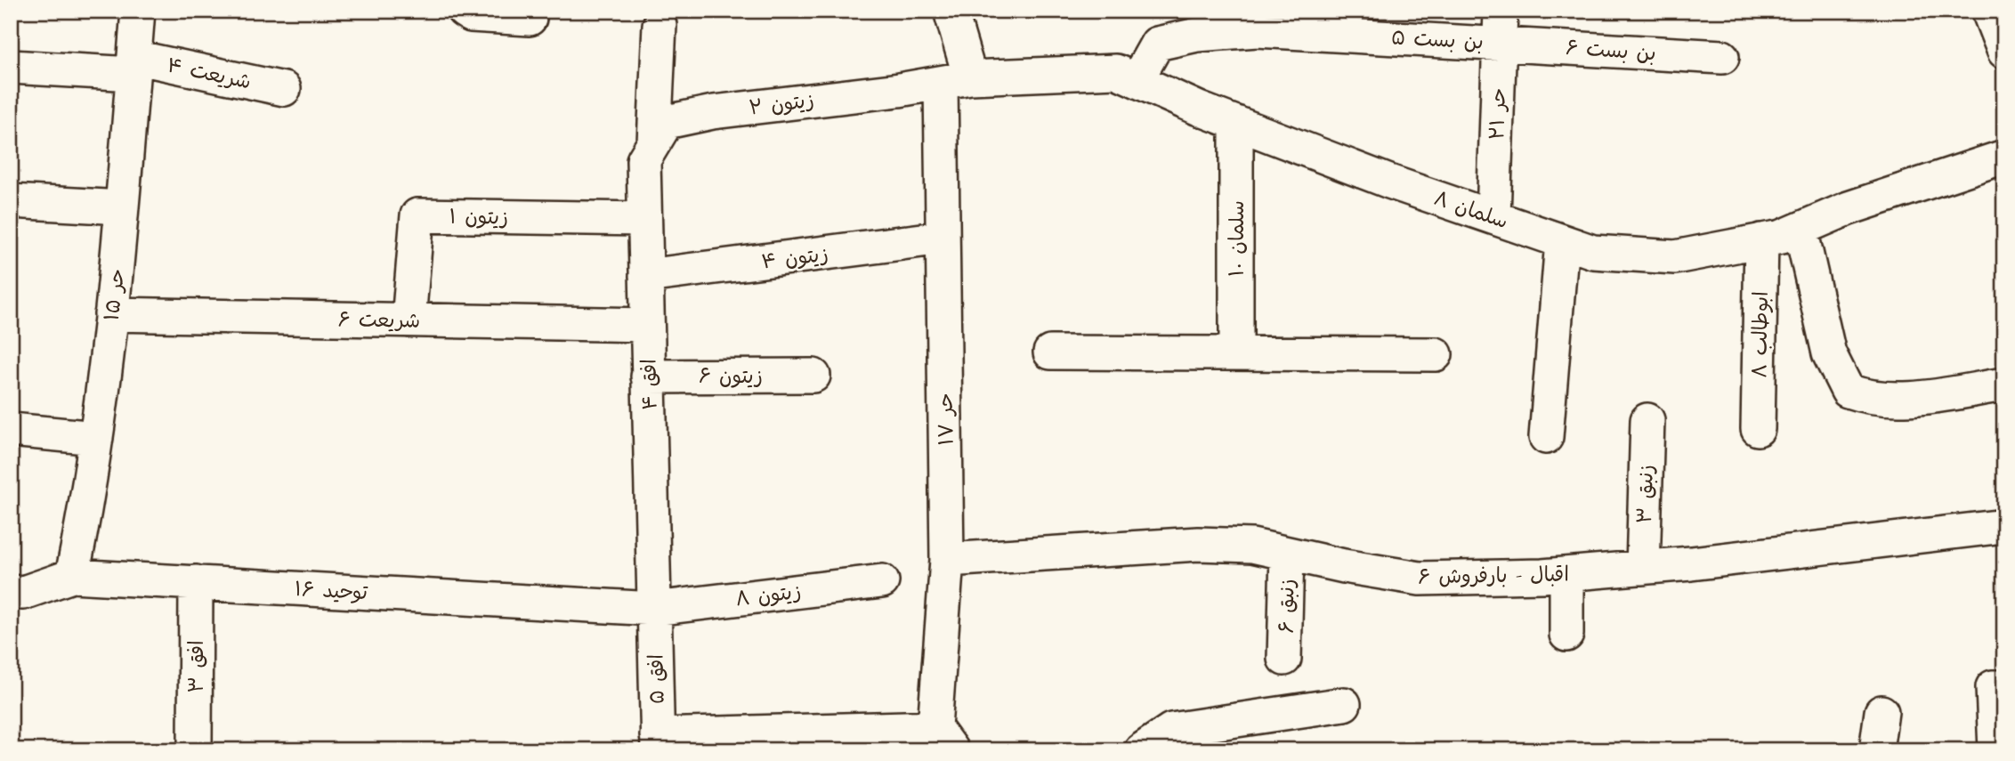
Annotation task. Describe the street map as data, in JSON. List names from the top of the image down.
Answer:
{
  "streets": {
    "street": [
      "بن بست ۵",
      "بن بست ۶",
      "شریعت ۴",
      "زیتون ۲",
      "حر ۲۱",
      "سلمان ۸",
      "زیتون ۱",
      "سلمان ۱۰",
      "زیتون ۴",
      "حر ۱۵",
      "شریعت ۶",
      "ابوطالب ۸",
      "زیتون ۶",
      "افق ۴",
      "حر ۱۷",
      "زنبق ۳",
      "اقبال - بارفروش ۶",
      "توحید ۱۶",
      "زیتون ۸",
      "زنبق ۶",
      "افق ۳",
      "افق ۵"
    ]
  },
  "crossings": [
    ["بن بست ۵", "بن بست ۶"],
    ["بن بست ۵", "حر ۲۱"],
    ["بن بست ۵", "سلمان ۸"],
    ["بن بست ۶", "حر ۲۱"],
    ["شریعت ۴", "حر ۱۵"],
    ["زیتون ۲", "سلمان ۸"],
    ["زیتون ۲", "افق ۴"],
    ["زیتون ۲", "حر ۱۷"],
    ["حر ۲۱", "سلمان ۸"],
    ["سلمان ۸", "سلمان ۱۰"],
    ["سلمان ۸", "ابوطالب ۸"],
    ["سلمان ۸", "حر ۱۷"],
    ["زیتون ۱", "شریعت ۶"],
    ["زیتون ۱", "افق ۴"],
    ["زیتون ۴", "افق ۴"],
    ["زیتون ۴", "حر ۱۷"],
    ["حر ۱۵", "شریعت ۶"],
    ["حر ۱۵", "توحید ۱۶"],
    ["شریعت ۶", "افق ۴"],
    ["زیتون ۶", "افق ۴"],
    ["افق ۴", "توحید ۱۶"],
    ["افق ۴", "زیتون ۸"],
    ["افق ۴", "افق ۵"],
    ["حر ۱۷", "اقبال - بارفروش ۶"],
    ["زنبق ۳", "اقبال - بارفروش ۶"],
    ["اقبال - بارفروش ۶", "زنبق ۶"],
    ["توحید ۱۶", "زیتون ۸"],
    ["توحید ۱۶", "افق ۳"],
    ["توحید ۱۶", "افق ۵"],
    ["زیتون ۸", "افق ۵"]
  ]
}
